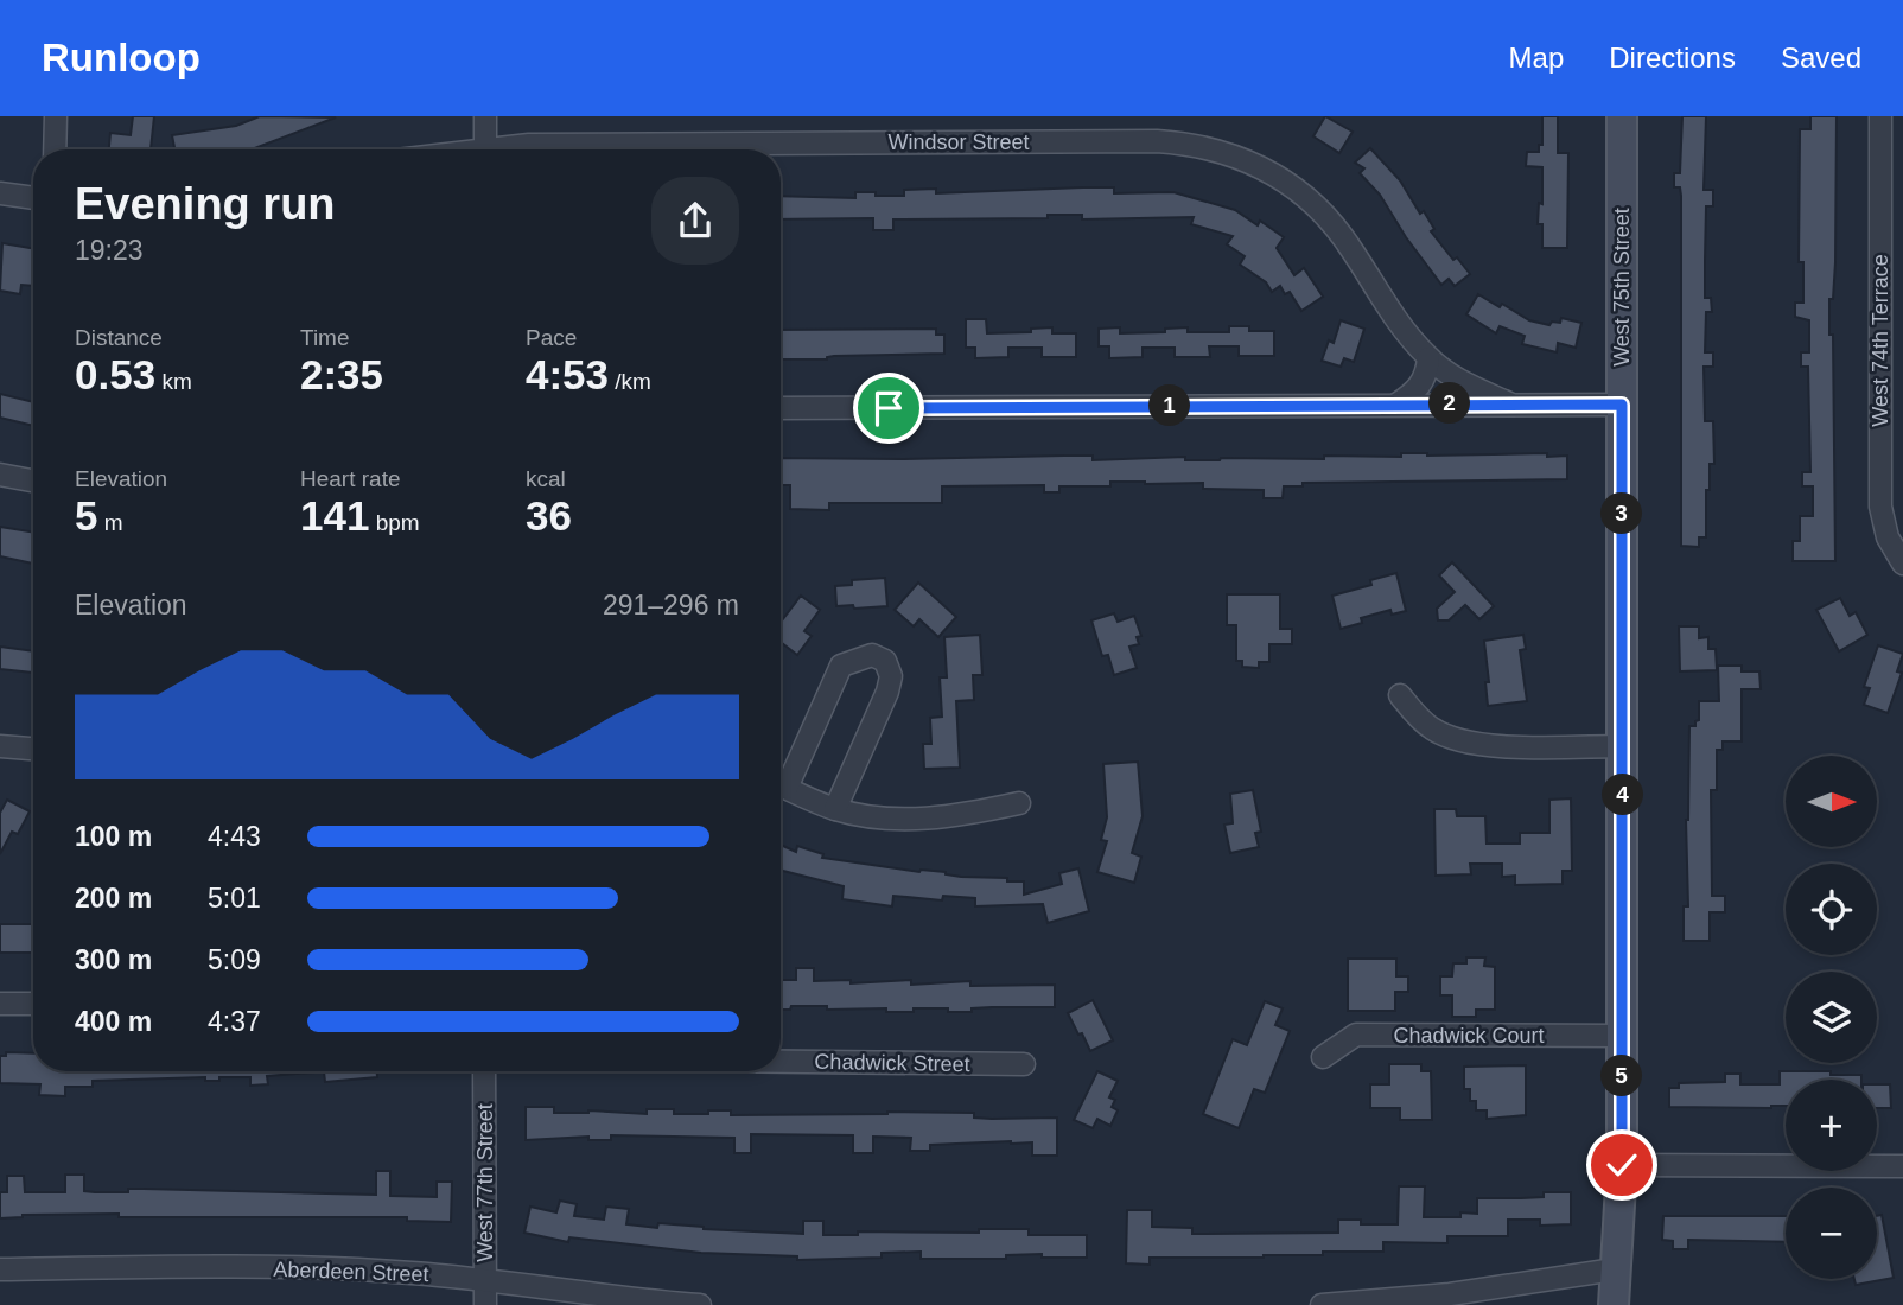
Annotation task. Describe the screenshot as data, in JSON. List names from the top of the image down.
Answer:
{
  "streets": {
    "main road": ["West 75th Street"],
    "street": [
      "Windsor Street",
      "West 74th Terrace",
      "Chadwick Court",
      "Chadwick Street",
      "West 77th Street",
      "Aberdeen Street"
    ]
  },
  "crossings": [
    ["West 75th Street", "Chadwick Court"],
    ["West 77th Street", "Aberdeen Street"]
  ],
  "north": "right",
  "page": {
    "header": "Runloop",
    "nav": ["Map", "Directions", "Saved"],
    "heading": ["Evening run", "19:23"],
    "stats": [
      ["Distance", "0.53 km"],
      ["Time", "2:35"],
      ["Pace", "4:53 /km"],
      ["Elevation", "5 m"],
      ["Heart rate", "141 bpm"],
      ["kcal", "36"]
    ],
    "pins": [
      "2",
      "1",
      "3",
      "4",
      "5"
    ],
    "chart": ["Elevation", "291–296 m"],
    "map_buttons": ["+", "−"],
    "list": [
      {
        "name": "100 m",
        "note": "4:43"
      },
      {
        "name": "200 m",
        "note": "5:01"
      },
      {
        "name": "300 m",
        "note": "5:09"
      },
      {
        "name": "400 m",
        "note": "4:37"
      }
    ]
  }
}
